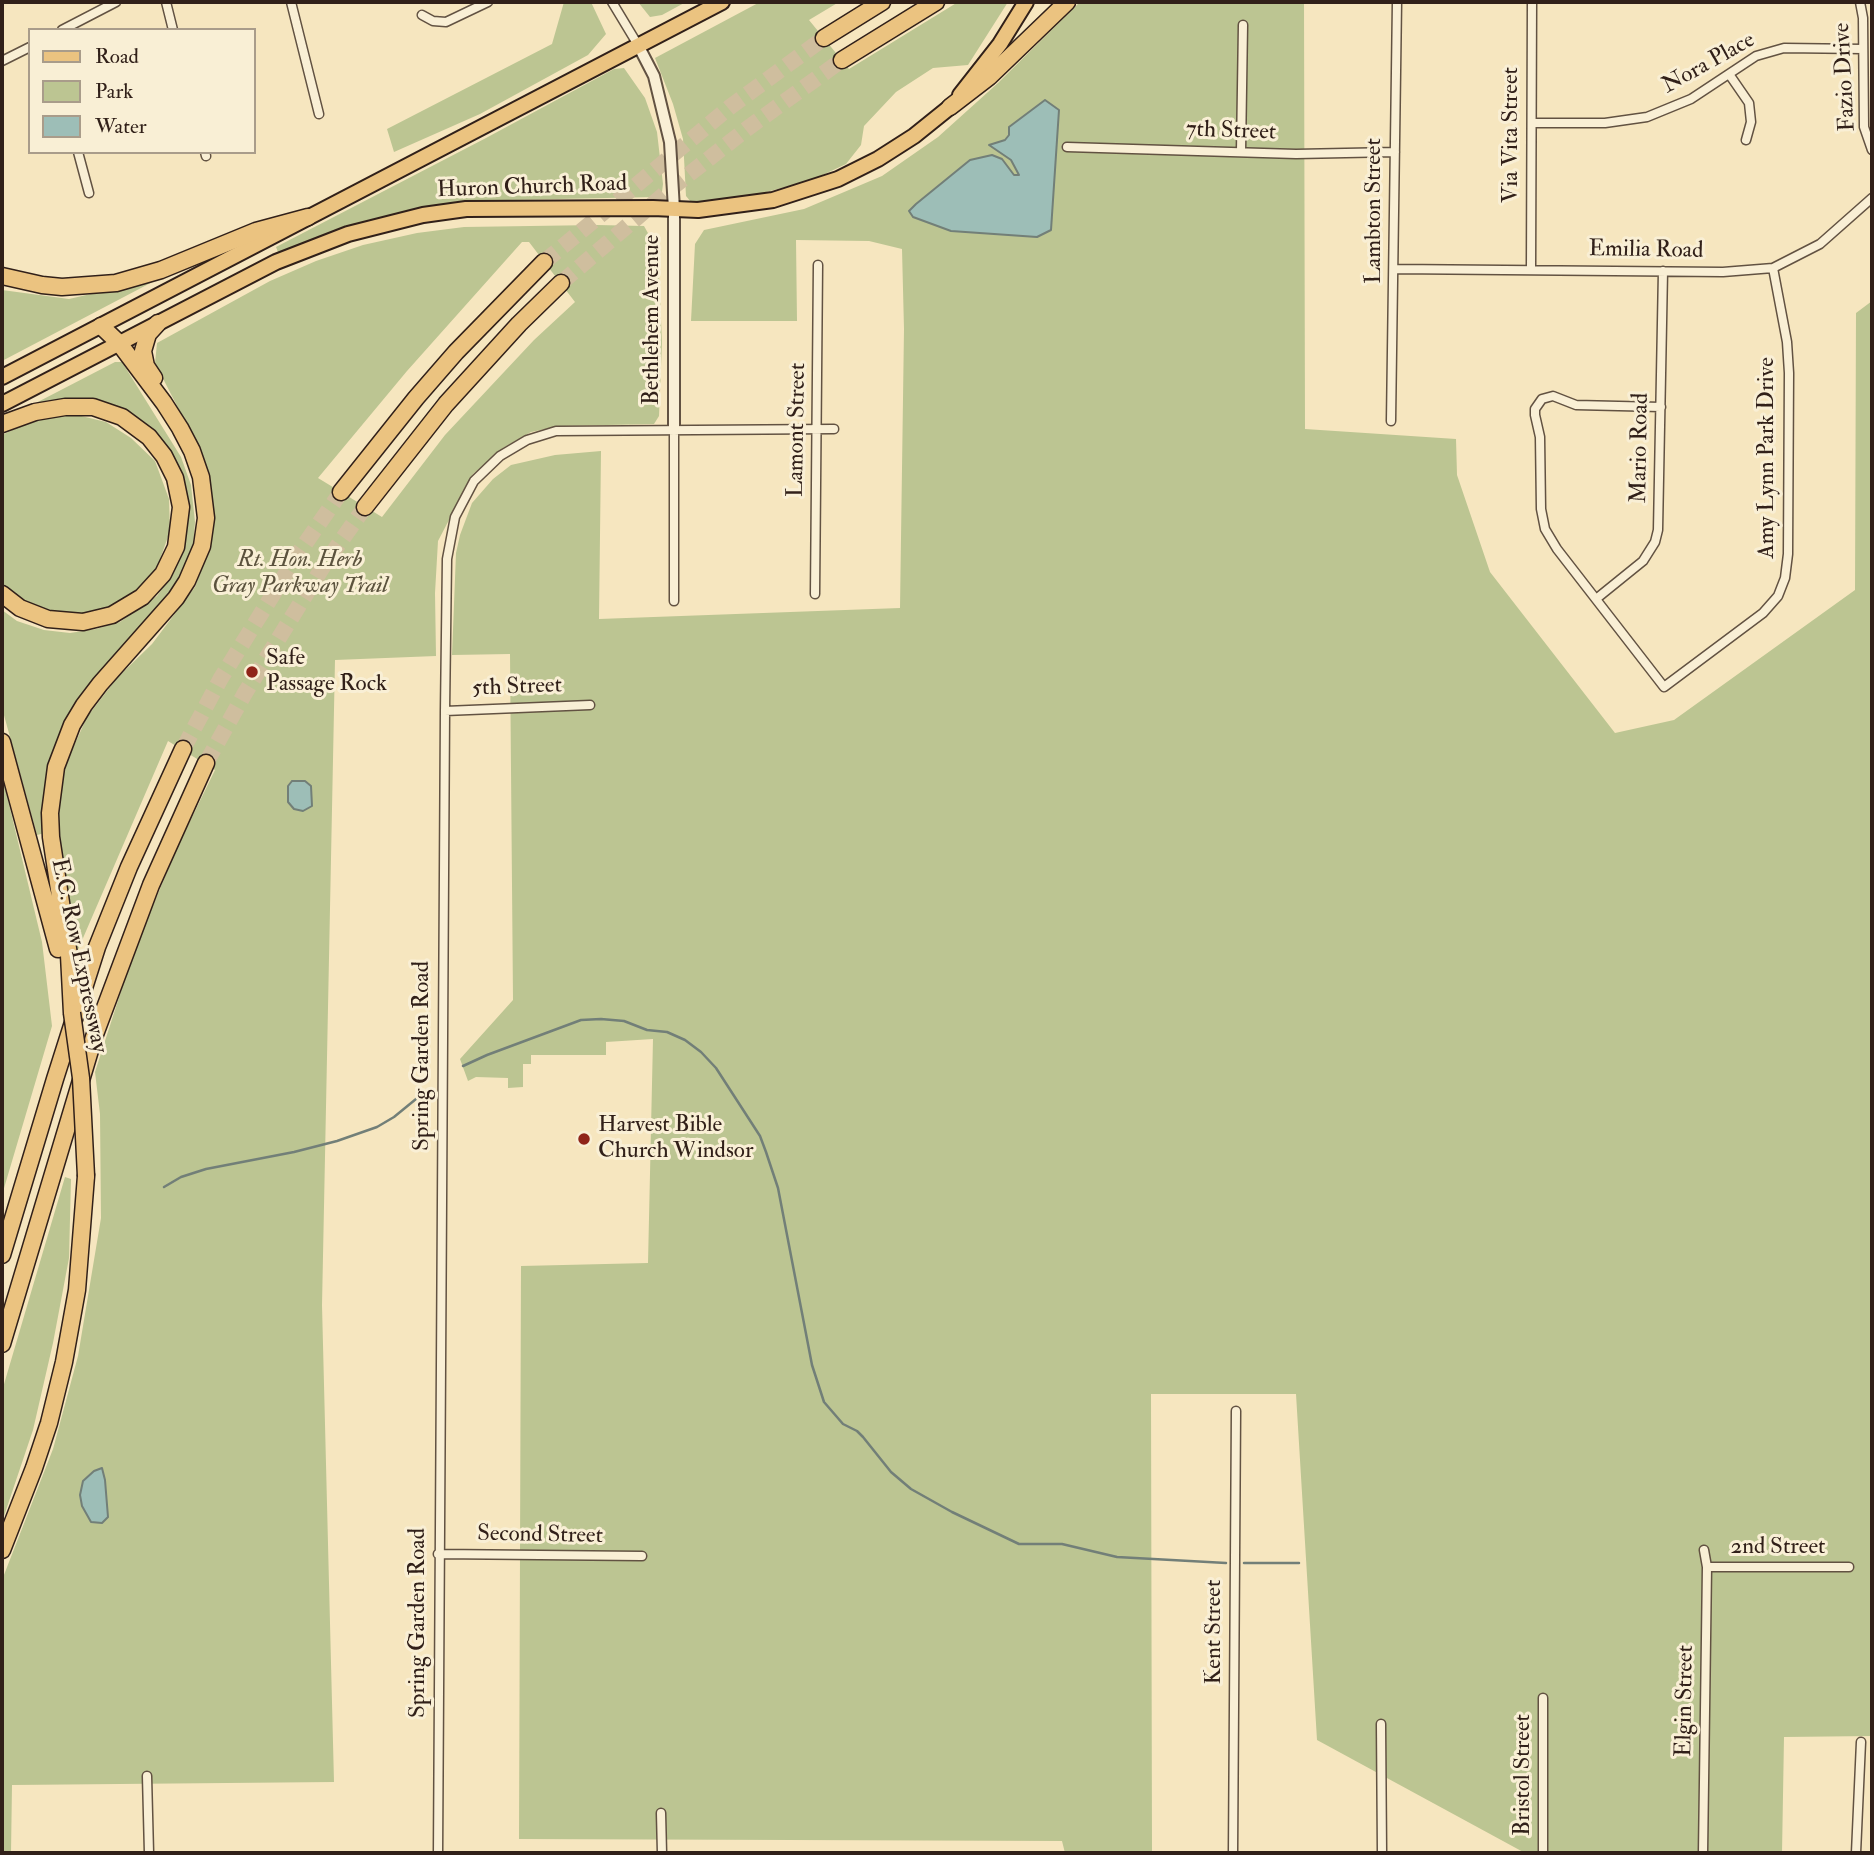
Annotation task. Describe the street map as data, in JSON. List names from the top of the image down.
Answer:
{
  "streets": {
    "highway": ["E.C. Row Expressway"],
    "main road": ["Huron Church Road"],
    "street": [
      "Nora Place",
      "Fazio Drive",
      "7th Street",
      "Via Vita Street",
      "Lambton Street",
      "Emilia Road",
      "Bethlehem Avenue",
      "Lamont Street",
      "Mario Road",
      "Amy Lynn Park Drive",
      "5th Street",
      "Spring Garden Road",
      "Second Street",
      "2nd Street",
      "Kent Street",
      "Elgin Street",
      "Bristol Street"
    ]
  },
  "crossings": [
    ["Nora Place", "Fazio Drive"],
    ["Nora Place", "Via Vita Street"],
    ["7th Street", "Lambton Street"],
    ["Via Vita Street", "Emilia Road"],
    ["Huron Church Road", "Bethlehem Avenue"],
    ["Lambton Street", "Emilia Road"],
    ["Emilia Road", "Mario Road"],
    ["Emilia Road", "Amy Lynn Park Drive"],
    ["Bethlehem Avenue", "Spring Garden Road"],
    ["Lamont Street", "Spring Garden Road"],
    ["Mario Road", "Amy Lynn Park Drive"],
    ["5th Street", "Spring Garden Road"],
    ["Spring Garden Road", "Second Street"],
    ["2nd Street", "Elgin Street"]
  ],
  "parks": ["Rt. Hon. Herb Gray Parkway Trail"],
  "places": ["Safe Passage Rock", "Harvest Bible Church Windsor"],
  "legend": ["Road", "Park", "Water"]
}
